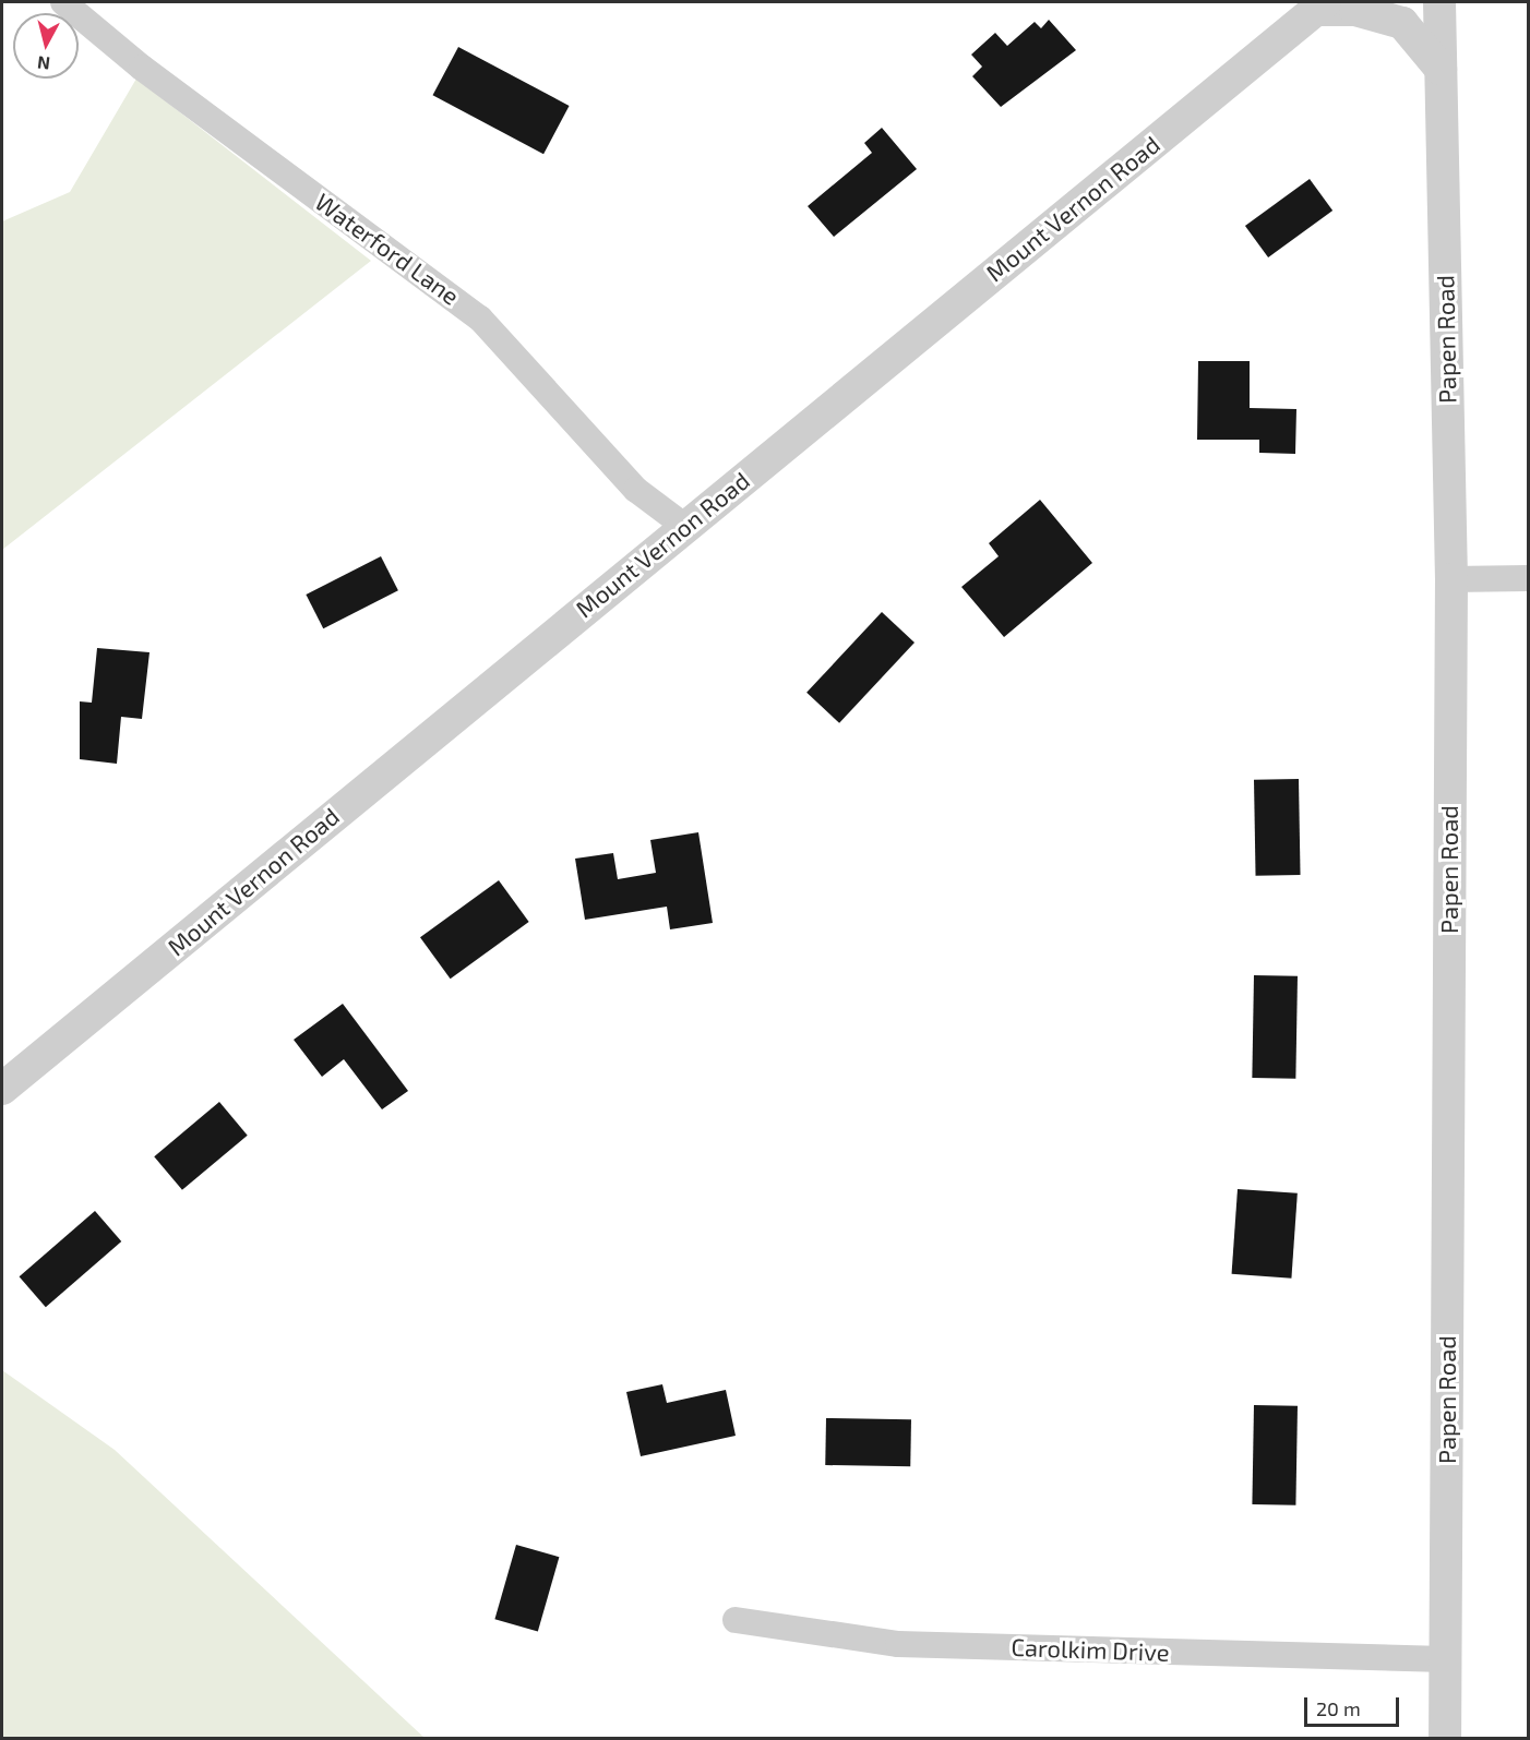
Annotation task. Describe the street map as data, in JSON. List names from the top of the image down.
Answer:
{
  "streets": {
    "street": [
      "Mount Vernon Road",
      "Waterford Lane",
      "Papen Road",
      "Carolkim Drive"
    ]
  },
  "crossings": [
    ["Mount Vernon Road", "Waterford Lane"],
    ["Papen Road", "Carolkim Drive"]
  ],
  "scale_bar": "20 m",
  "north": "bottom"
}
